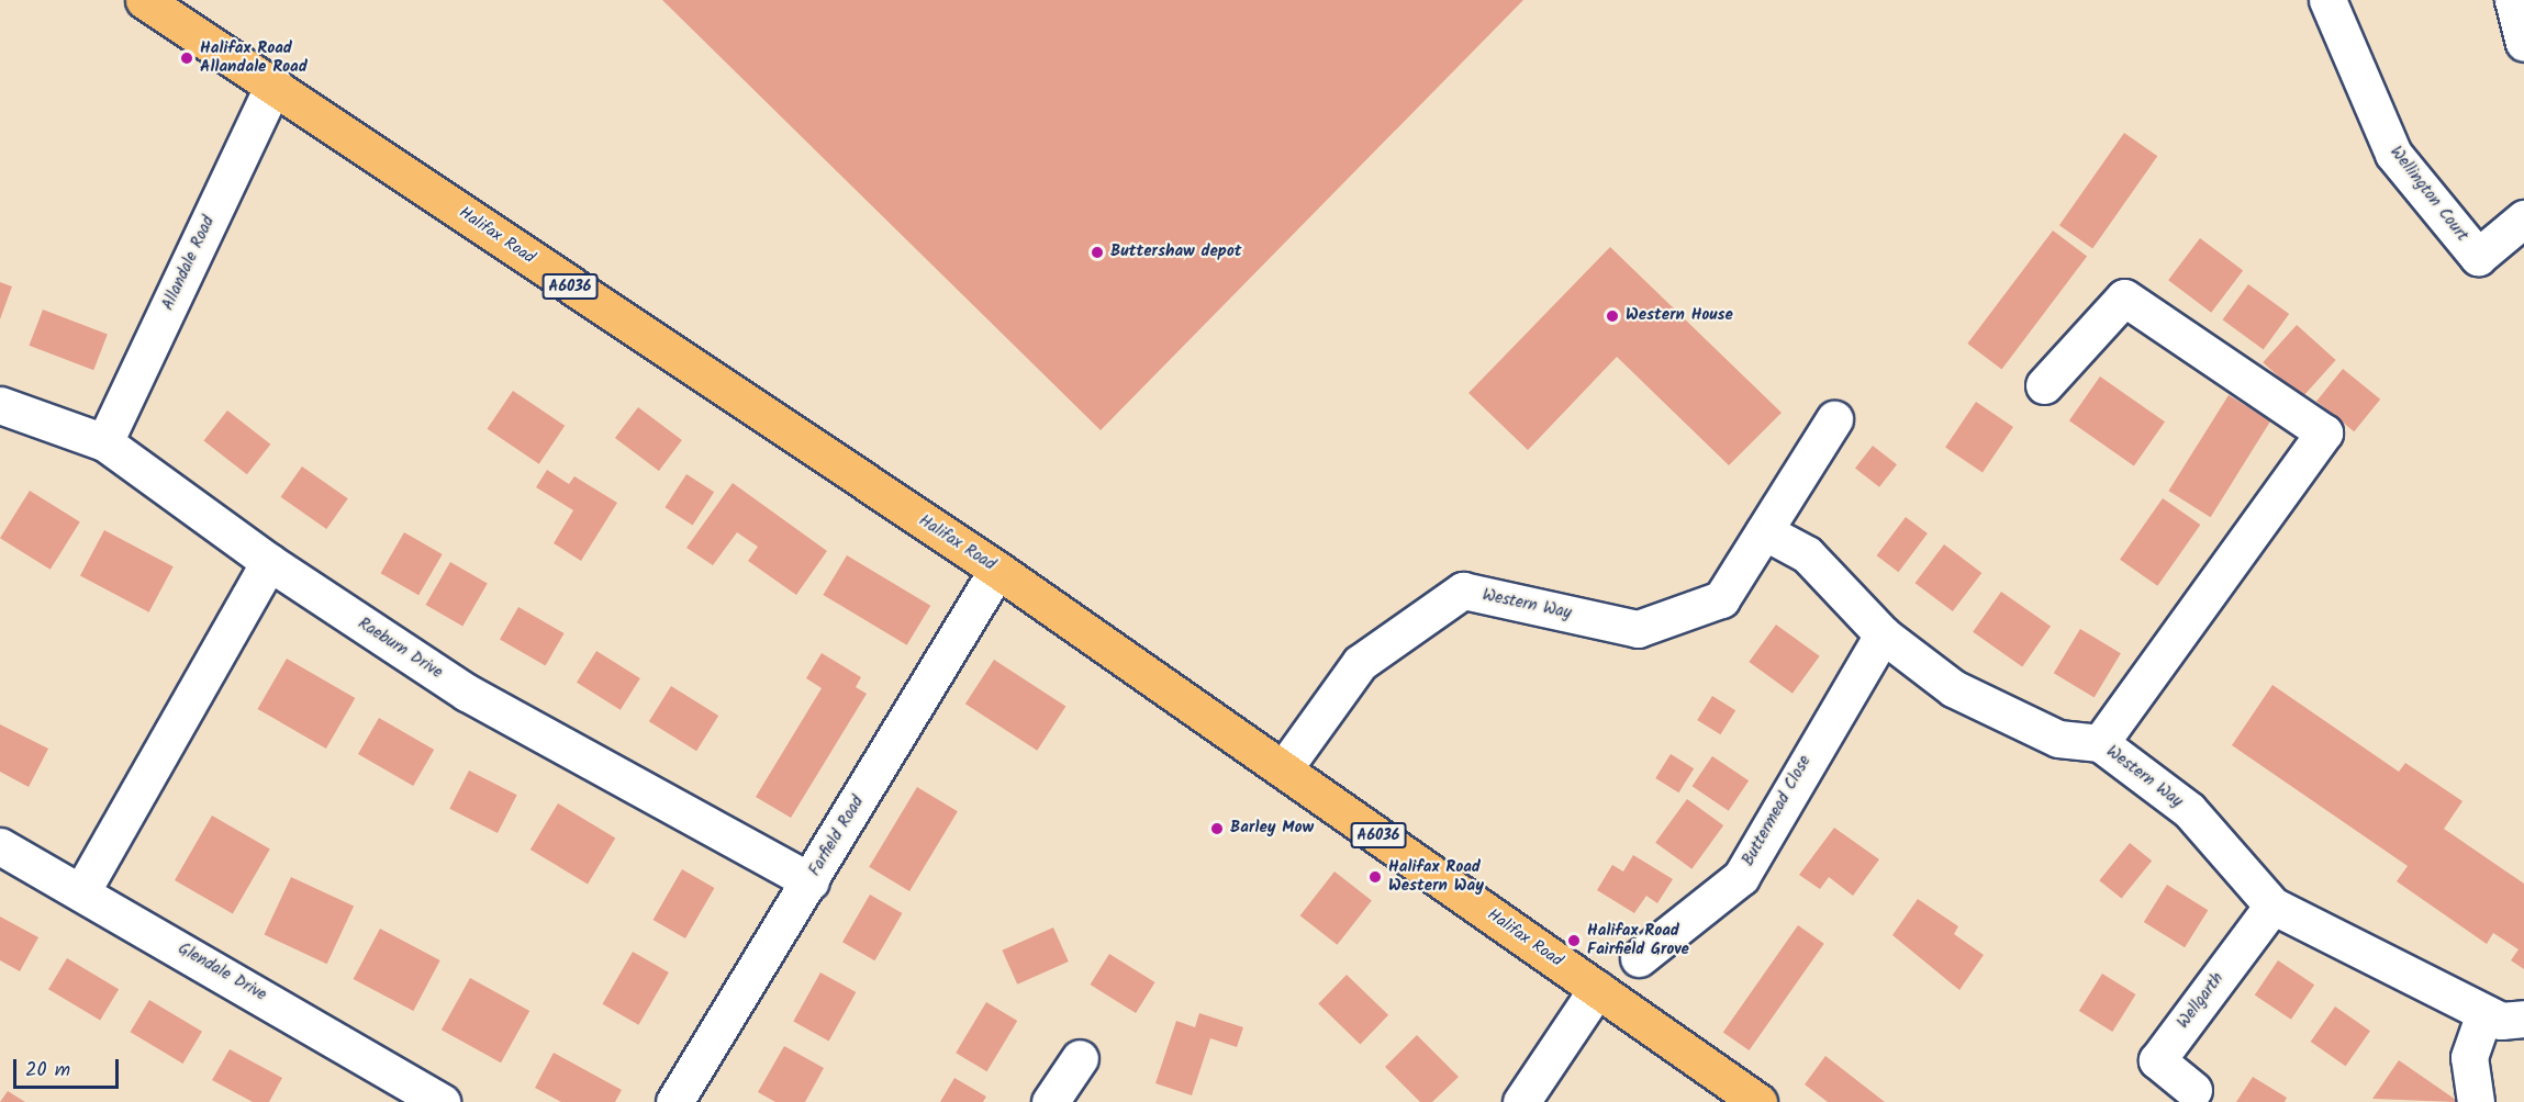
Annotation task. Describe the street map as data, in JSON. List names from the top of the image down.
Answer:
{
  "streets": {
    "highway": ["Halifax Road", "A6036"],
    "street": [
      "Wellington Court",
      "Allandale Road",
      "Western Way",
      "Raeburn Drive",
      "Buttermead Close",
      "Farfield Road",
      "Glendale Drive",
      "Wellgarth"
    ]
  },
  "crossings": [
    ["Halifax Road", "Allandale Road"],
    ["Halifax Road", "Western Way"],
    ["Halifax Road", "Farfield Road"],
    ["Allandale Road", "Raeburn Drive"],
    ["Western Way", "Buttermead Close"],
    ["Western Way", "Wellgarth"],
    ["Raeburn Drive", "Farfield Road"]
  ],
  "places": [
    "Halifax Road Allandale Road",
    "Buttershaw depot",
    "Western House",
    "Barley Mow",
    "Halifax Road Western Way",
    "Halifax Road Fairfield Grove"
  ],
  "scale_bar": "20 m"
}
